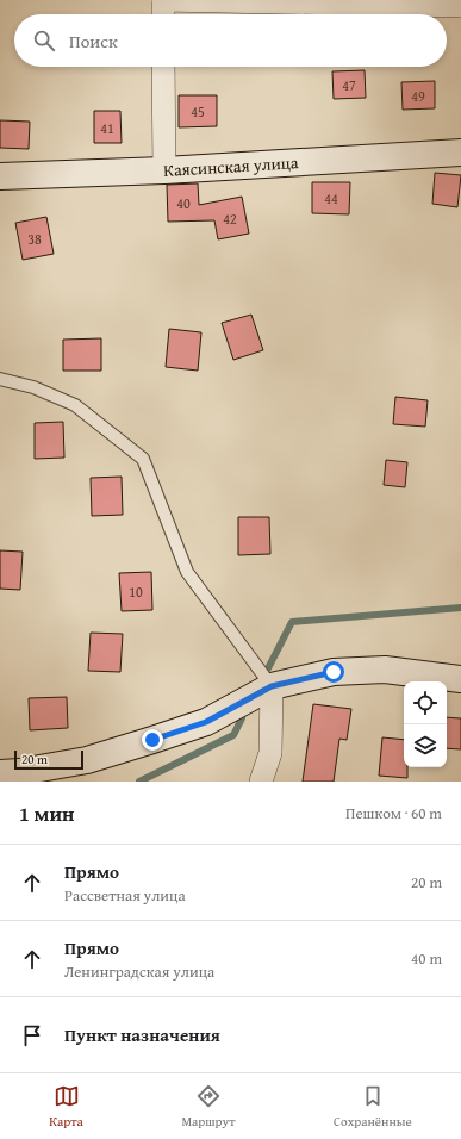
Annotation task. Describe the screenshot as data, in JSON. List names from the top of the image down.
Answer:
{
  "streets": {
    "street": ["Каясинская улица"]
  },
  "house_numbers": [
    "47",
    "49",
    "45",
    "41",
    "44",
    "40",
    "42",
    "38",
    "10"
  ],
  "scale_bar": "20 m",
  "page": {
    "search": "Поиск",
    "scale": "20 m",
    "heading": ["1 мин", "Пешком · 60 m"],
    "list": [
      ["Прямо", "Рассветная улица", "20 m"],
      ["Прямо", "Ленинградская улица", "40 m"],
      "Пункт назначения"
    ],
    "nav": ["Карта", "Маршрут", "Сохранённые"]
  }
}
